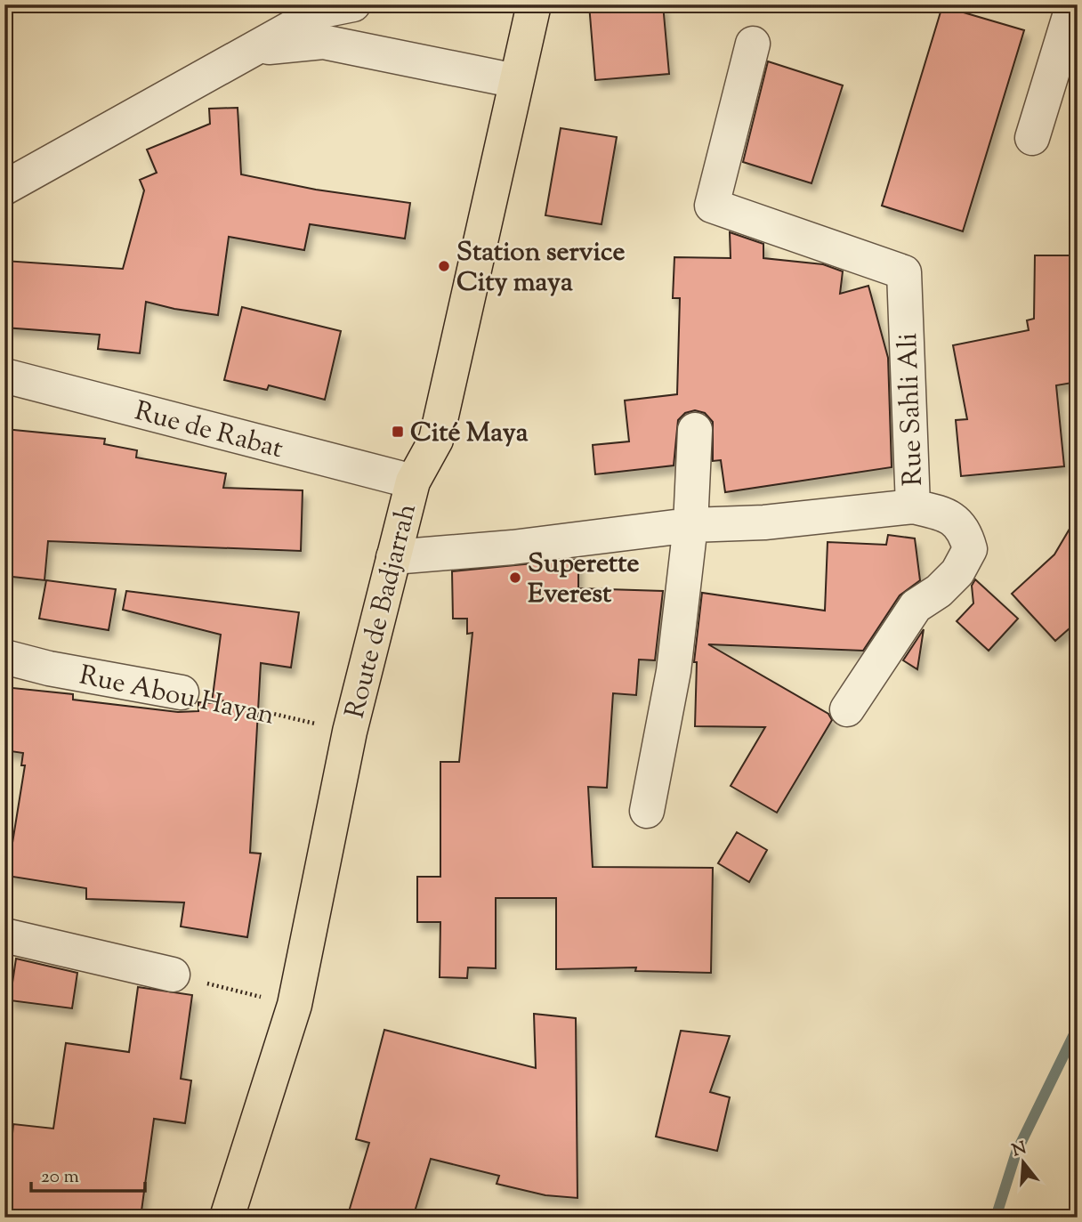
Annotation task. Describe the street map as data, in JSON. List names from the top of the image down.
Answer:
{
  "streets": {
    "main road": ["Route de Badjarrah"],
    "street": ["Rue Sahli Ali", "Rue de Rabat", "Rue Abou Hayan"]
  },
  "crossings": [
    ["Rue Sahli Ali", "Route de Badjarrah"],
    ["Rue de Rabat", "Route de Badjarrah"],
    ["Route de Badjarrah", "Rue Abou Hayan"]
  ],
  "places": {
    "other": ["Station service City maya", "Superette Everest"],
    "transit": ["Cité Maya"]
  },
  "scale_bar": "20 m",
  "north": "top"
}
